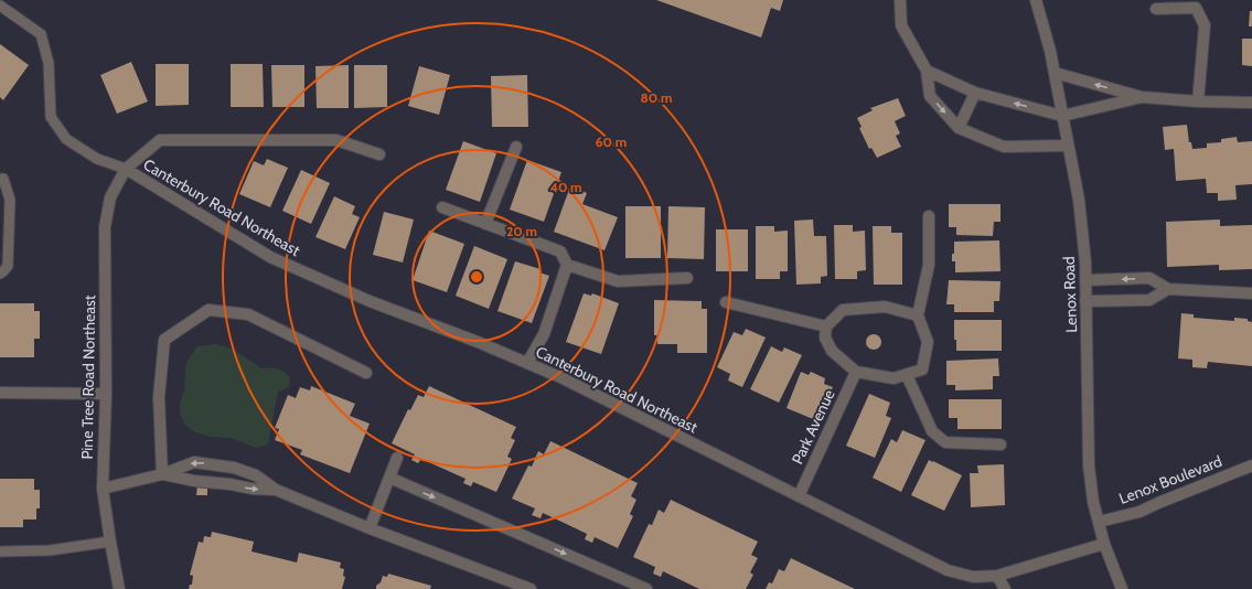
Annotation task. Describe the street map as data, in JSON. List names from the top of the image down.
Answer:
{
  "streets": {
    "street": [
      "Canterbury Road Northeast",
      "Lenox Road",
      "Pine Tree Road Northeast",
      "Park Avenue",
      "Lenox Boulevard"
    ]
  },
  "crossings": [
    ["Canterbury Road Northeast", "Lenox Road"],
    ["Canterbury Road Northeast", "Pine Tree Road Northeast"],
    ["Canterbury Road Northeast", "Park Avenue"],
    ["Lenox Road", "Lenox Boulevard"]
  ],
  "rings": [
    "80 m",
    "60 m",
    "40 m",
    "20 m"
  ]
}
